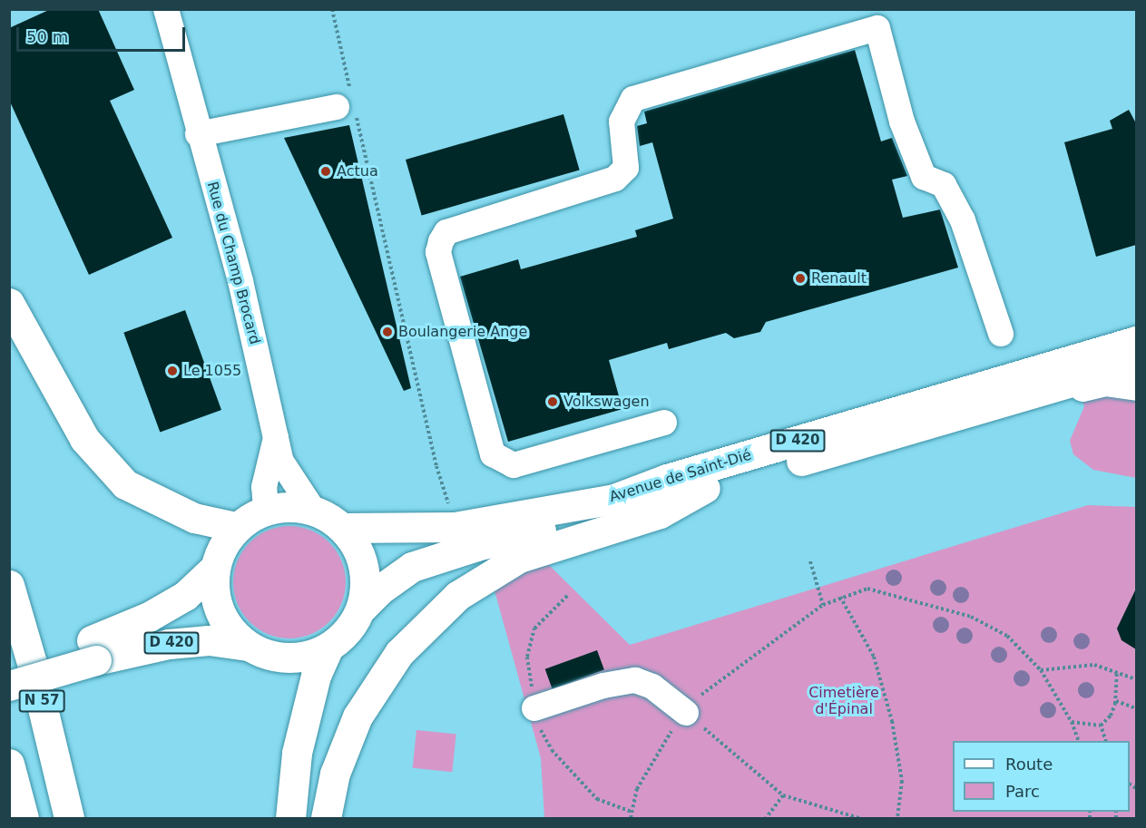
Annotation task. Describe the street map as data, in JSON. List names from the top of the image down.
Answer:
{
  "streets": {
    "main road": ["D 420", "Avenue de Saint-Dié", "N 57"],
    "street": ["Rue du Champ Brocard"]
  },
  "crossings": [
    ["Rue du Champ Brocard", "D 420"],
    ["Rue du Champ Brocard", "Avenue de Saint-Dié"],
    ["D 420", "Avenue de Saint-Dié"]
  ],
  "parks": ["Cimetière d'Épinal"],
  "places": [
    "Actua",
    "Renault",
    "Boulangerie Ange",
    "Le 1055",
    "Volkswagen"
  ],
  "legend": ["Route", "Parc"],
  "scale_bar": "50 m"
}
